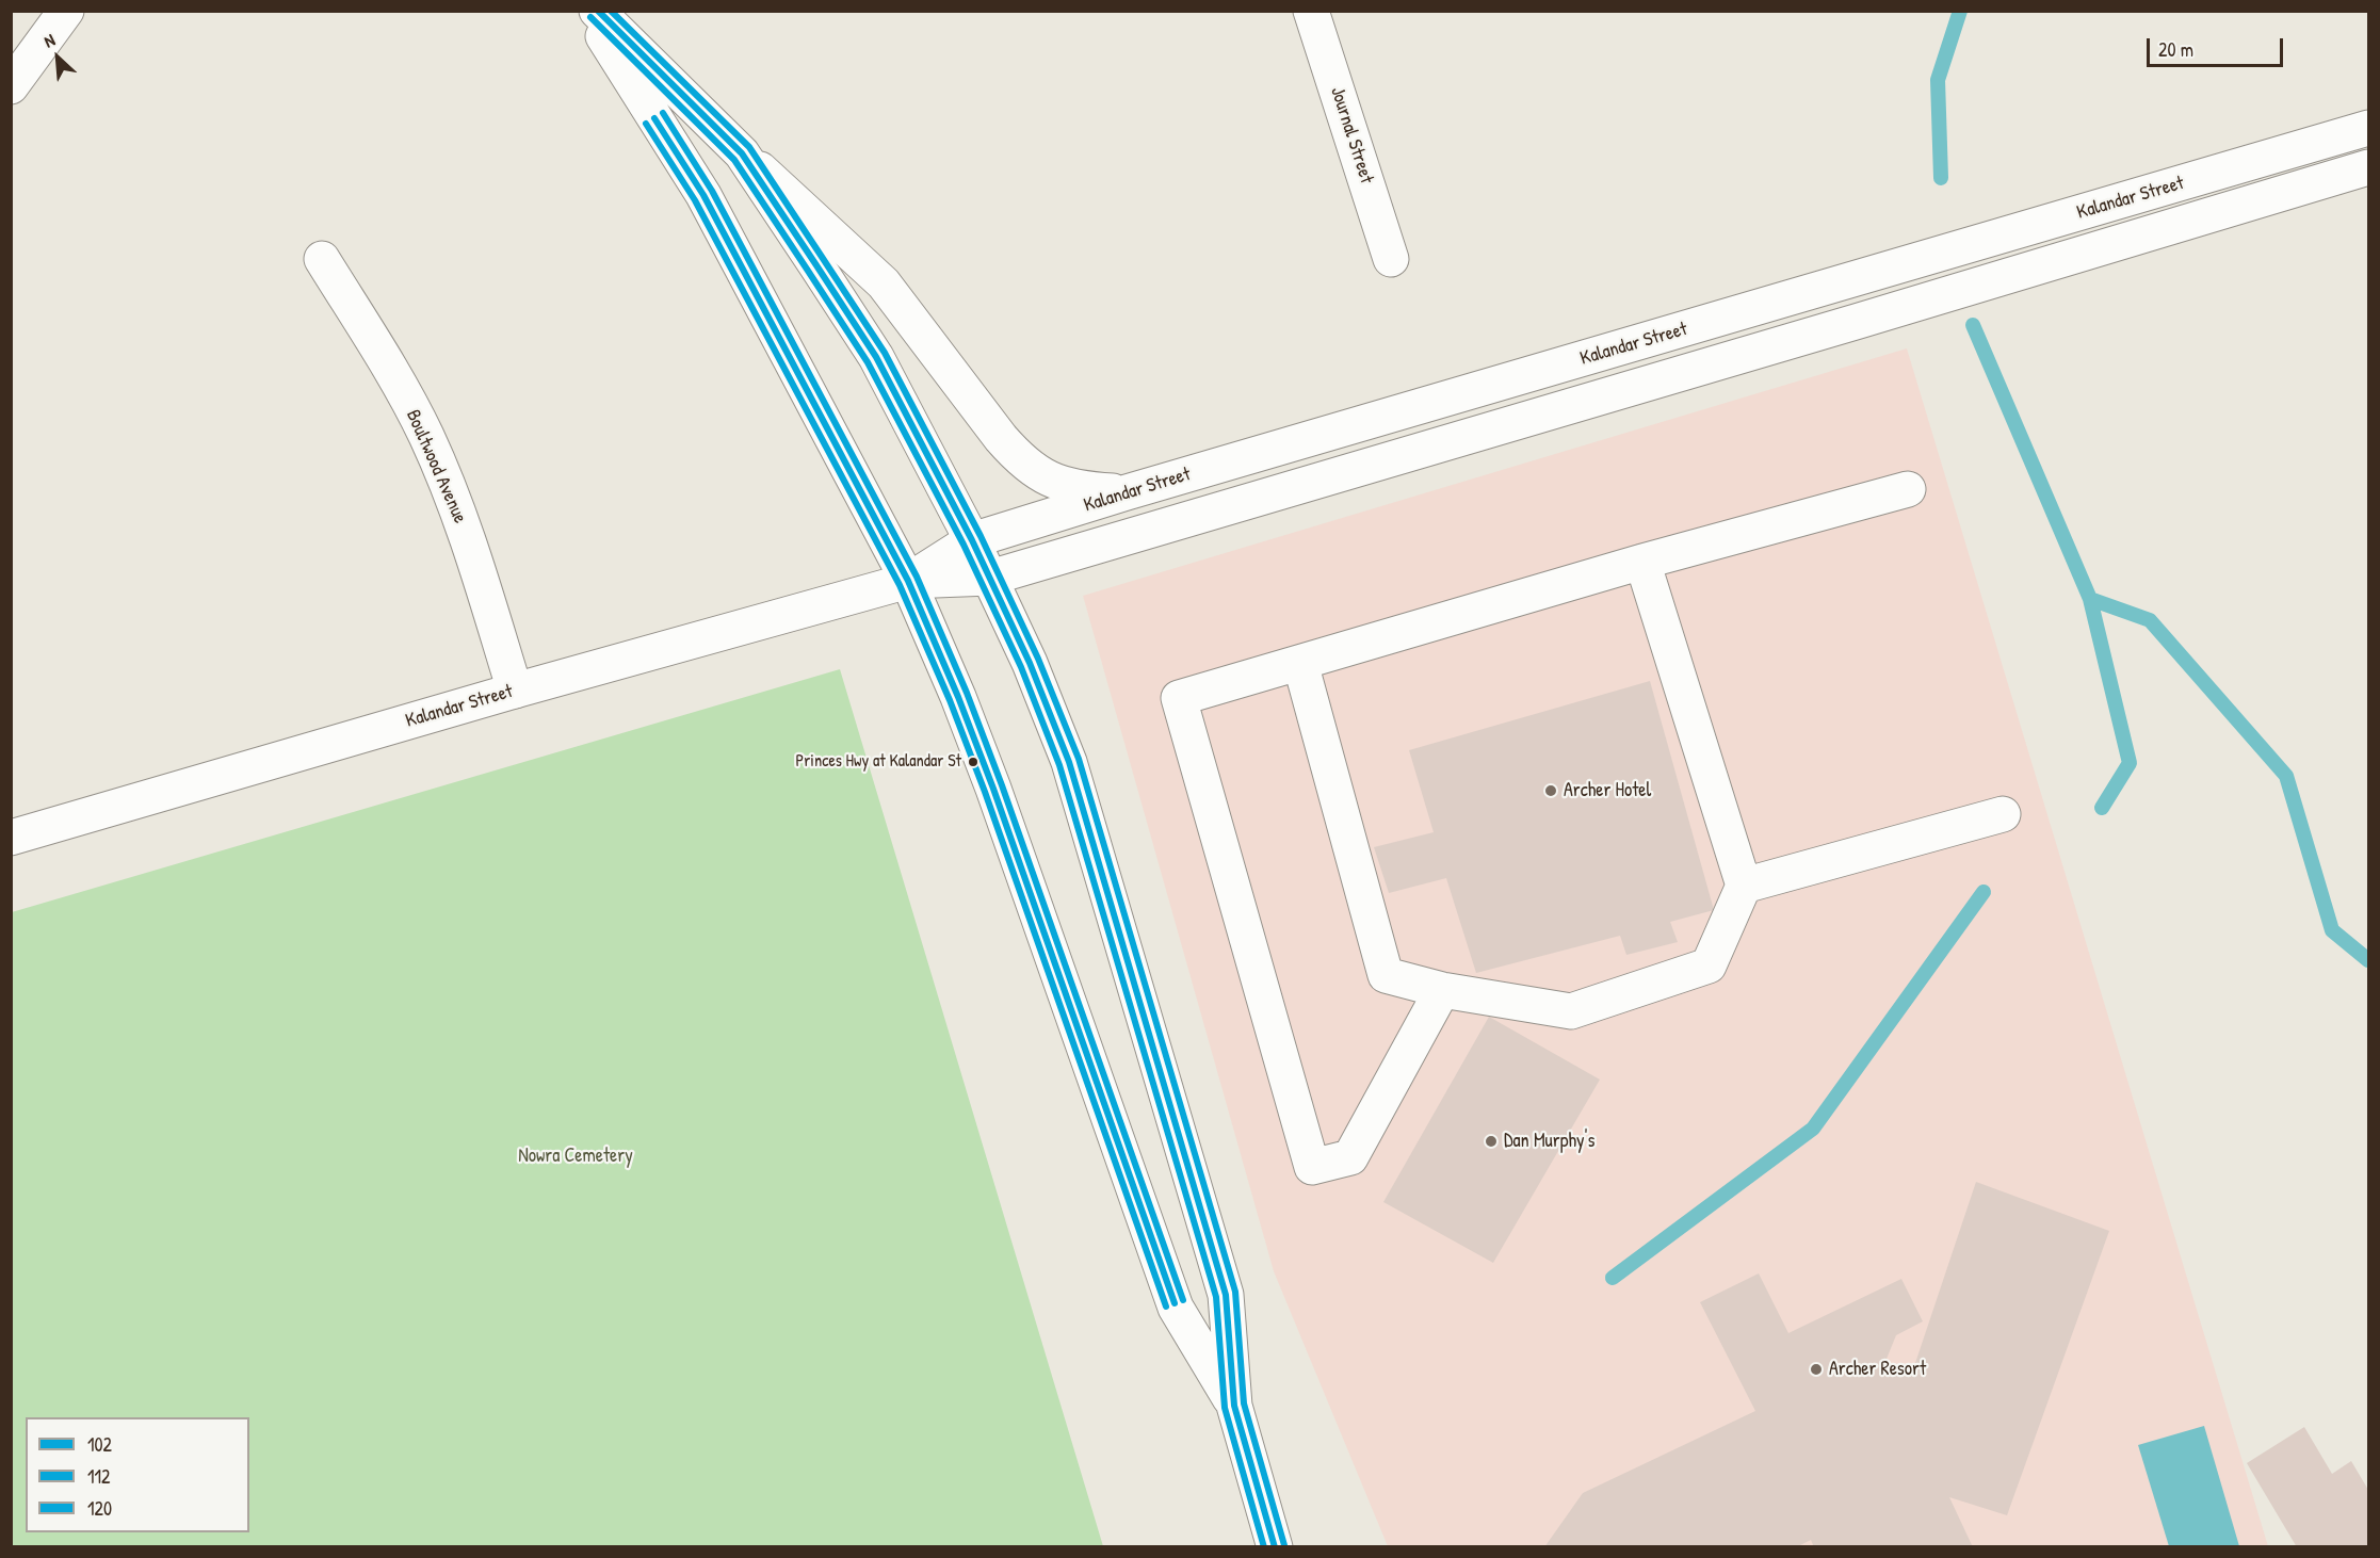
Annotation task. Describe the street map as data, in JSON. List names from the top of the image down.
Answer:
{
  "streets": {
    "main road": ["Journal Street", "Kalandar Street", "Boultwood Avenue"]
  },
  "crossings": [
    ["Kalandar Street", "Boultwood Avenue"]
  ],
  "parks": ["Nowra Cemetery"],
  "places": [
    "Princes Hwy at Kalandar St",
    "Archer Hotel",
    "Dan Murphy's",
    "Archer Resort"
  ],
  "lines": ["transit line 102", "transit line 120", "transit line 112"],
  "legend": ["102", "112", "120"],
  "scale_bar": "20 m",
  "north": "top left"
}
